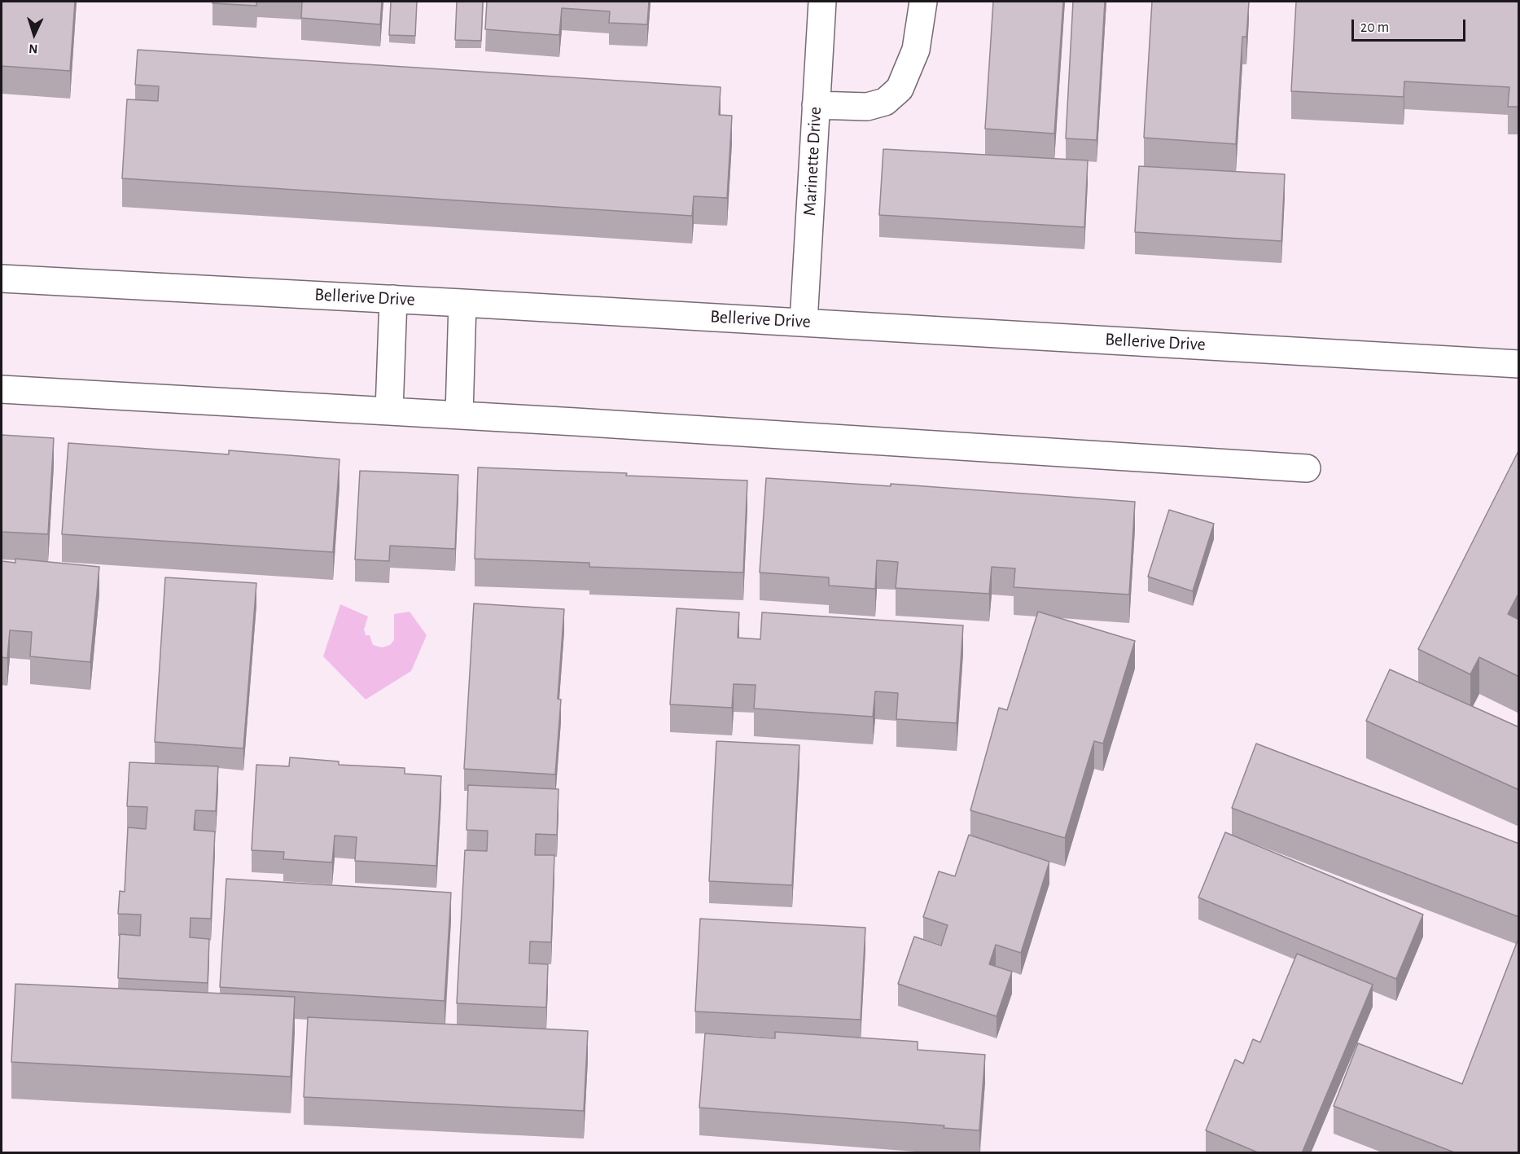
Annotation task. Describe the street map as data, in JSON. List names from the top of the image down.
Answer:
{
  "streets": {
    "street": ["Marinette Drive", "Bellerive Drive"]
  },
  "crossings": [
    ["Marinette Drive", "Bellerive Drive"]
  ],
  "scale_bar": "20 m",
  "north": "bottom"
}
